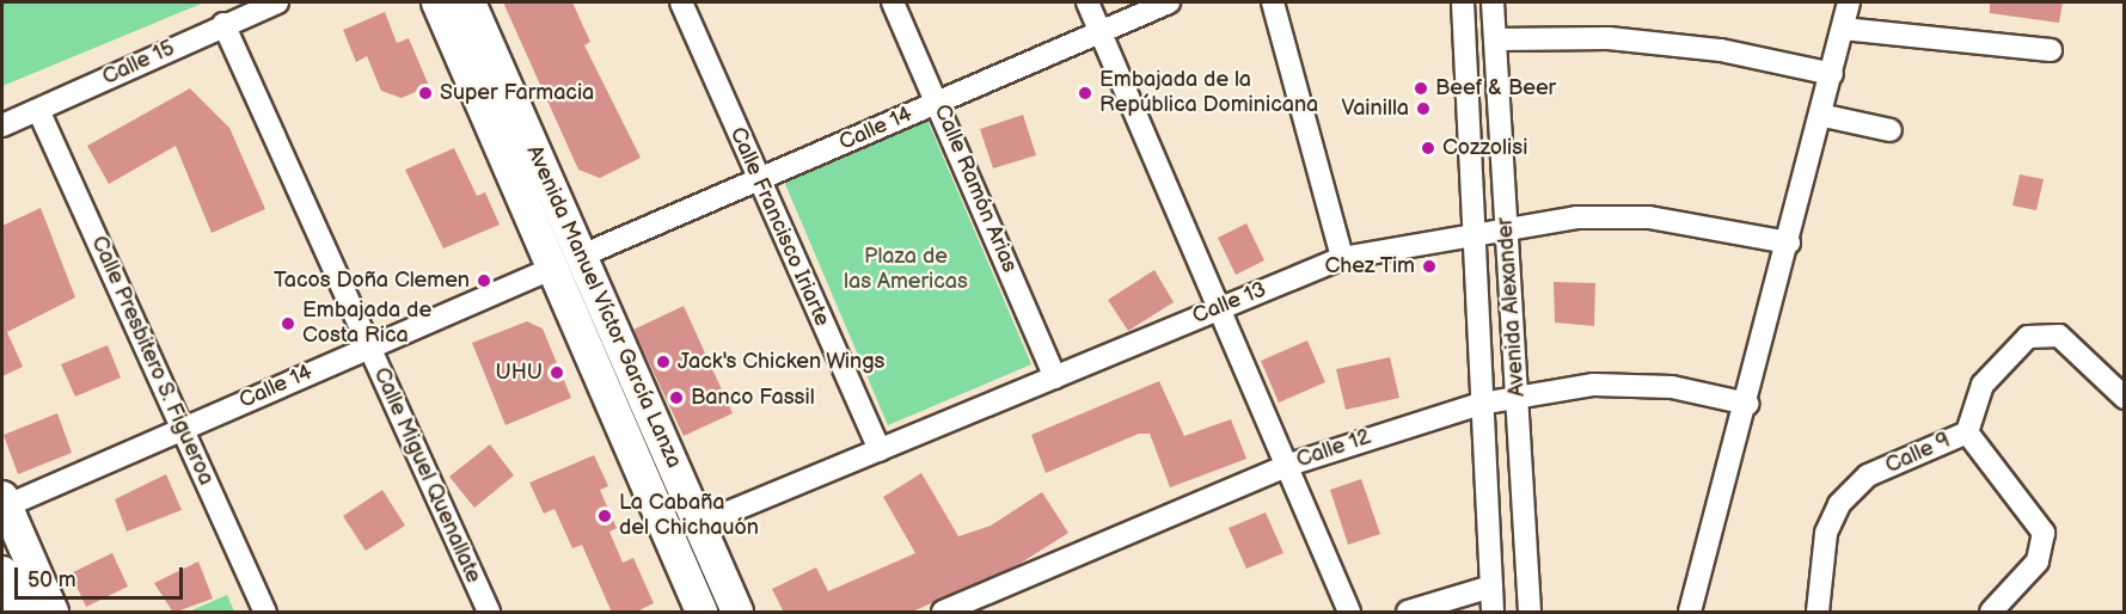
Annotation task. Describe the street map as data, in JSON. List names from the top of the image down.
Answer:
{
  "streets": {
    "main road": ["Avenida Manuel Víctor García Lanza"],
    "street": [
      "Calle 15",
      "Calle 14",
      "Calle Ramón Arias",
      "Calle Francisco Iriarte",
      "Calle 13",
      "Avenida Alexander",
      "Calle Presbitero S. Figueroa",
      "Calle 12",
      "Calle 9",
      "Calle Miguel Quenallate"
    ]
  },
  "crossings": [
    ["Calle 15", "Calle Presbitero S. Figueroa"],
    ["Calle 15", "Calle Miguel Quenallate"],
    ["Calle 14", "Calle Ramón Arias"],
    ["Calle 14", "Calle Francisco Iriarte"],
    ["Calle 14", "Avenida Manuel Víctor García Lanza"],
    ["Calle 14", "Calle Presbitero S. Figueroa"],
    ["Calle 14", "Calle Miguel Quenallate"],
    ["Calle Ramón Arias", "Calle 13"],
    ["Calle Francisco Iriarte", "Calle 13"],
    ["Calle 13", "Avenida Manuel Víctor García Lanza"],
    ["Calle 13", "Avenida Alexander"],
    ["Avenida Alexander", "Calle 12"]
  ],
  "parks": ["Plaza de las Americas"],
  "places": [
    "Beef & Beer",
    "Super Farmacia",
    "Embajada de la República Dominicana",
    "Vainilla",
    "Cozzolisi",
    "Chez Tim",
    "Tacos Doña Clemen",
    "Embajada de Costa Rica",
    "Jack's Chicken Wings",
    "UHU",
    "Banco Fassil",
    "La Cabaña del Chichauón"
  ],
  "scale_bar": "50 m"
}
